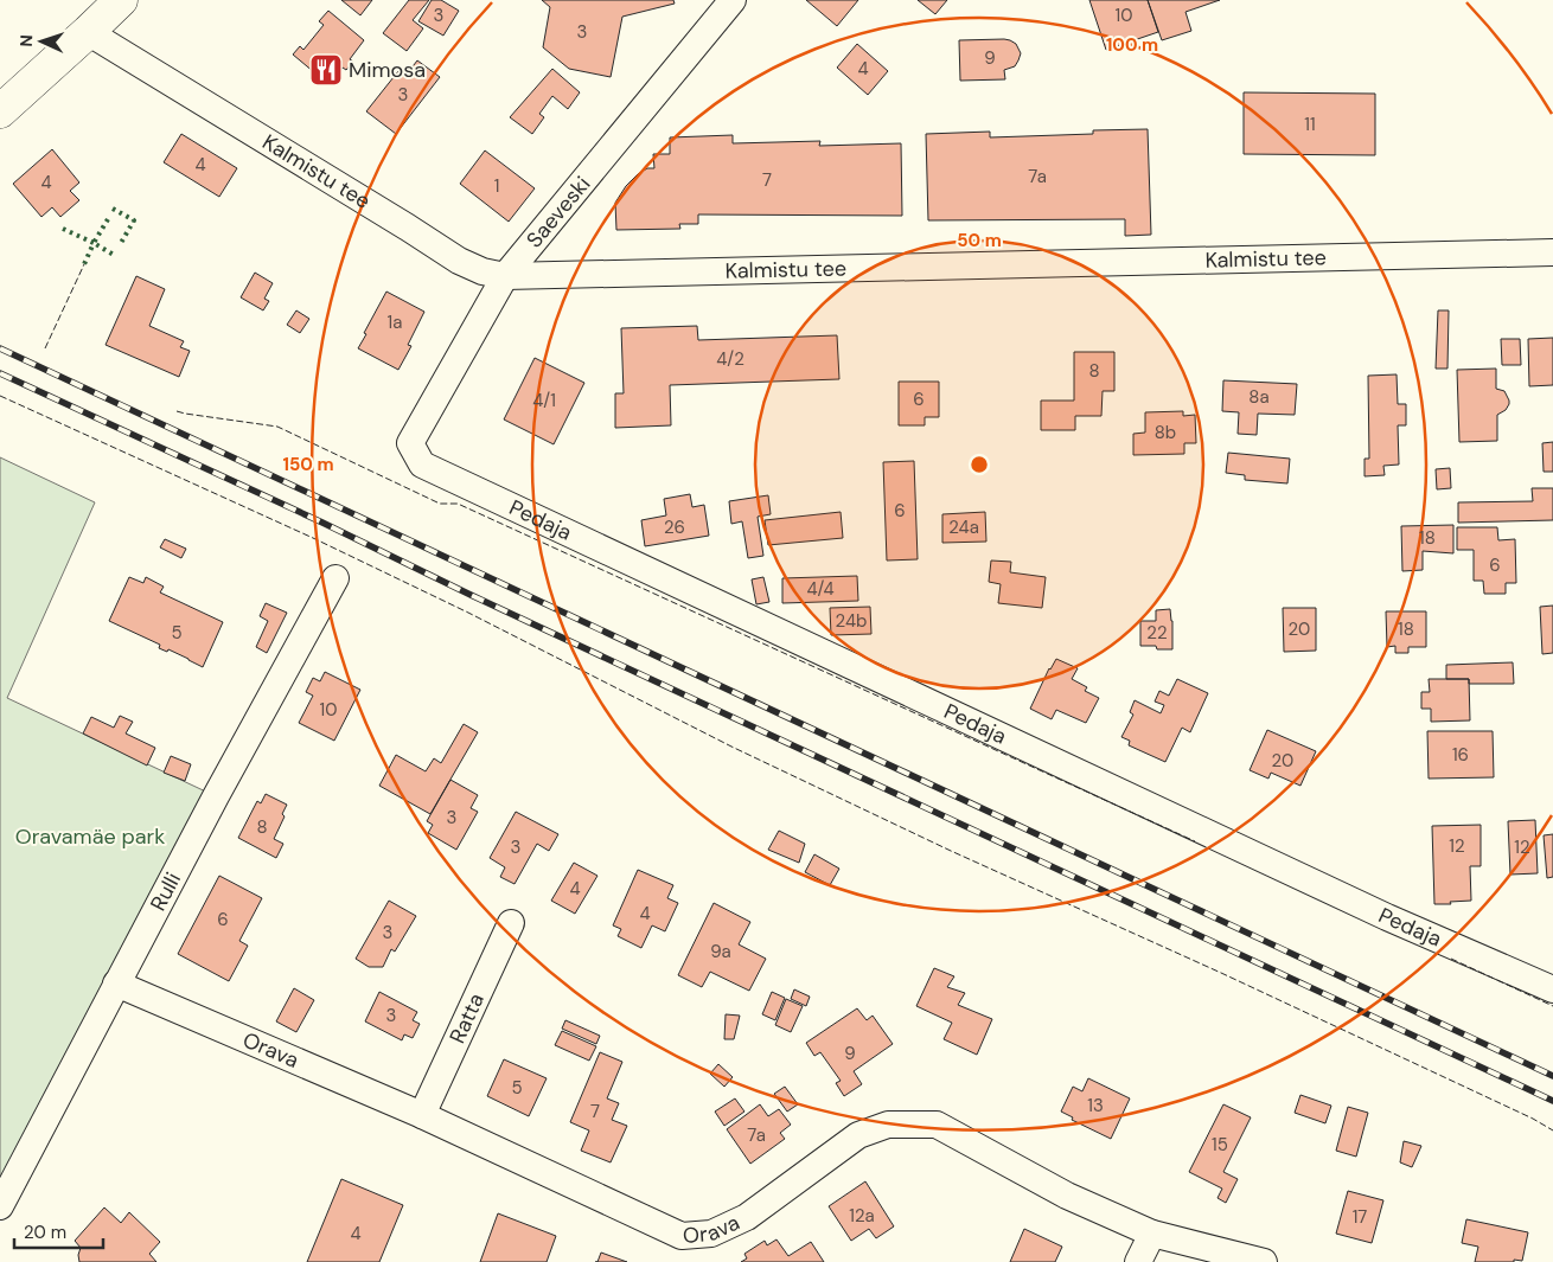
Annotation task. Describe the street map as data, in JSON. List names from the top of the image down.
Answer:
{
  "streets": {
    "street": [
      "Kalmistu tee",
      "Saeveski",
      "Pedaja",
      "Rulli",
      "Ratta",
      "Orava"
    ]
  },
  "crossings": [
    ["Kalmistu tee", "Saeveski"],
    ["Saeveski", "Pedaja"],
    ["Rulli", "Orava"],
    ["Ratta", "Orava"]
  ],
  "parks": ["Oravamäe park"],
  "places": {
    "restaurant": ["Mimosa"]
  },
  "house_numbers": [
    "3",
    "10",
    "3",
    "9",
    "4",
    "3",
    "11",
    "4",
    "7a",
    "7",
    "4",
    "1",
    "1a",
    "4/2",
    "8",
    "8a",
    "6",
    "4/1",
    "8b",
    "6",
    "26",
    "24a",
    "18",
    "6",
    "4/4",
    "24b",
    "20",
    "18",
    "5",
    "22",
    "10",
    "16",
    "20",
    "3",
    "8",
    "12",
    "3",
    "12",
    "4",
    "4",
    "6",
    "3",
    "9a",
    "3",
    "9",
    "5",
    "13",
    "7",
    "7a",
    "15",
    "12a",
    "17",
    "4"
  ],
  "scale_bar": "20 m",
  "north": "left",
  "rings": ["100 m", "50 m", "150 m"]
}
